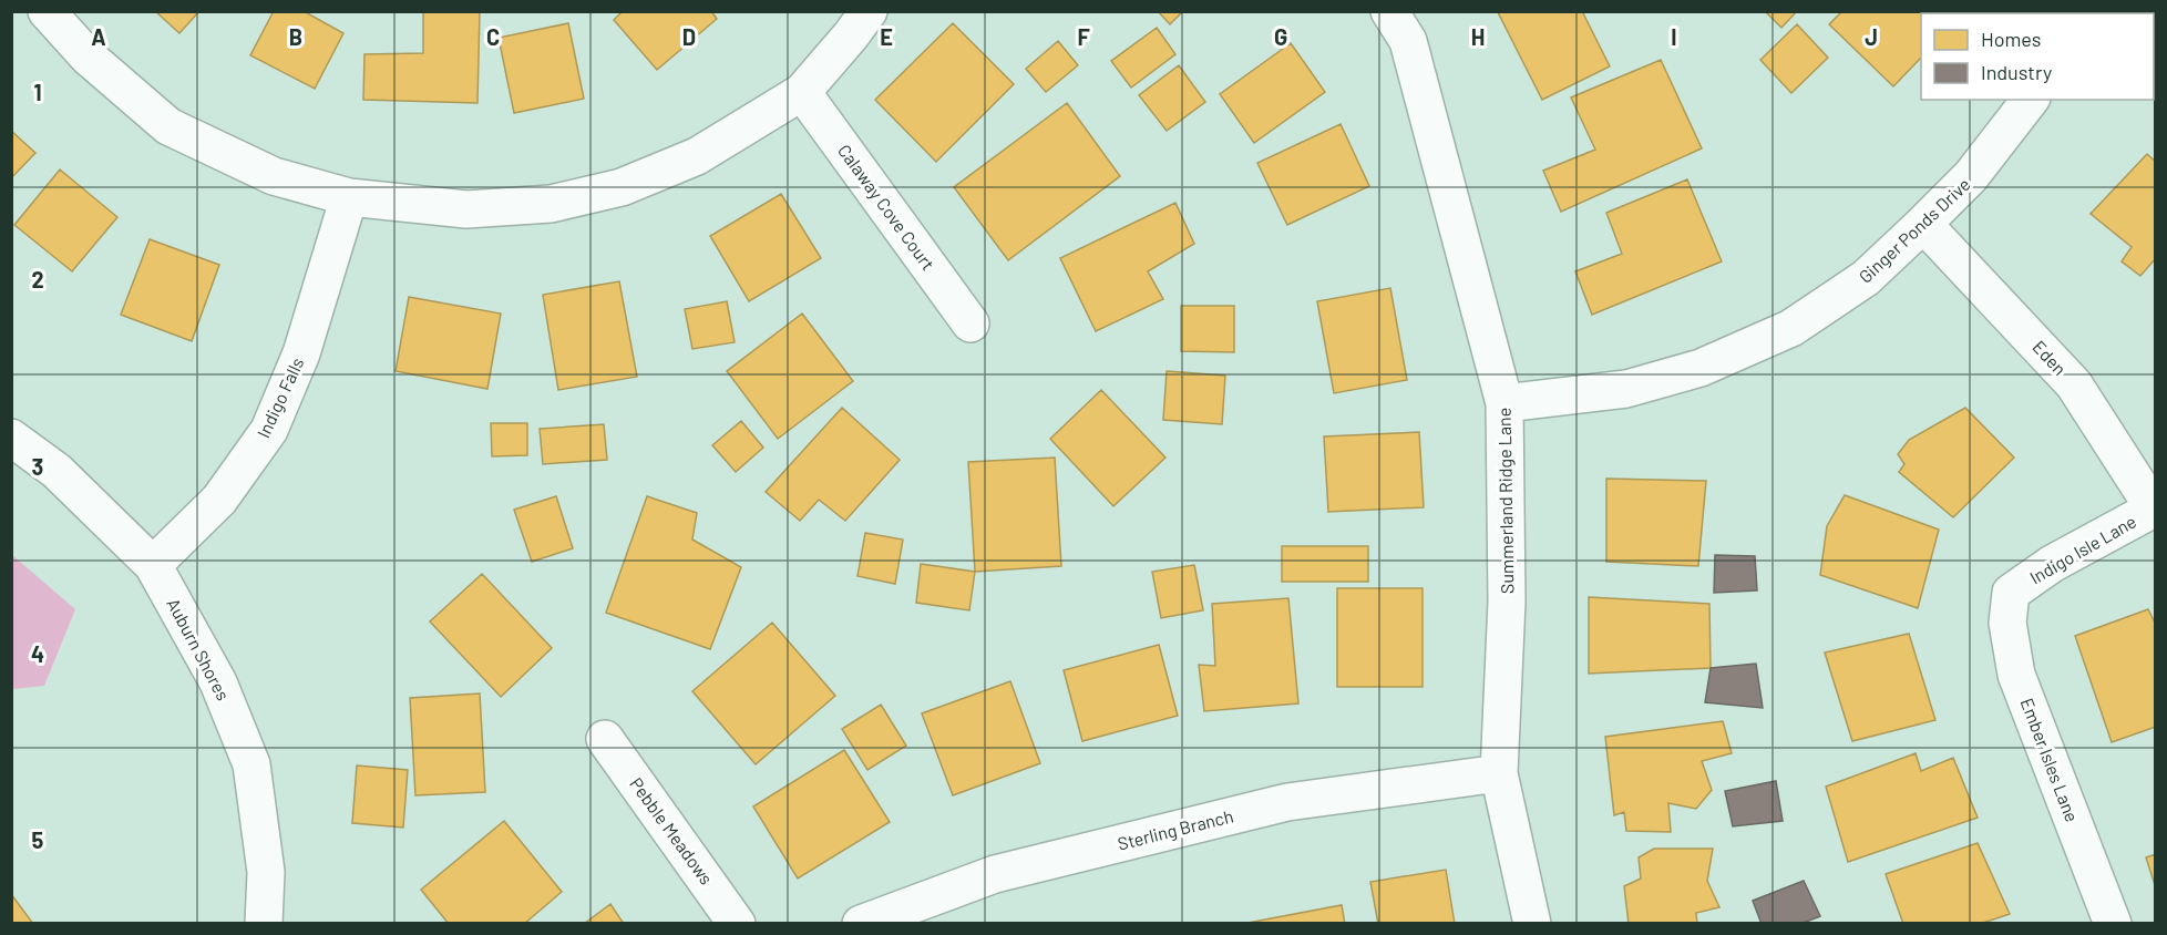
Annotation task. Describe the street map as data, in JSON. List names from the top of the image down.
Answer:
{
  "streets": {
    "street": [
      "Calaway Cove Court",
      "Ginger Ponds Drive",
      "Eden",
      "Indigo Falls",
      "Summerland Ridge Lane",
      "Indigo Isle Lane",
      "Auburn Shores",
      "Ember Isles Lane",
      "Sterling Branch",
      "Pebble Meadows"
    ]
  },
  "crossings": [
    ["Ginger Ponds Drive", "Eden"],
    ["Ginger Ponds Drive", "Summerland Ridge Lane"],
    ["Eden", "Indigo Isle Lane"],
    ["Indigo Falls", "Auburn Shores"],
    ["Summerland Ridge Lane", "Sterling Branch"],
    ["Indigo Isle Lane", "Ember Isles Lane"]
  ],
  "legend": ["Homes", "Industry"],
  "grid": {
    "columns": [
      "A",
      "B",
      "C",
      "D",
      "E",
      "F",
      "G",
      "H",
      "I",
      "J"
    ],
    "rows": [
      "1",
      "2",
      "3",
      "4",
      "5"
    ]
  }
}
